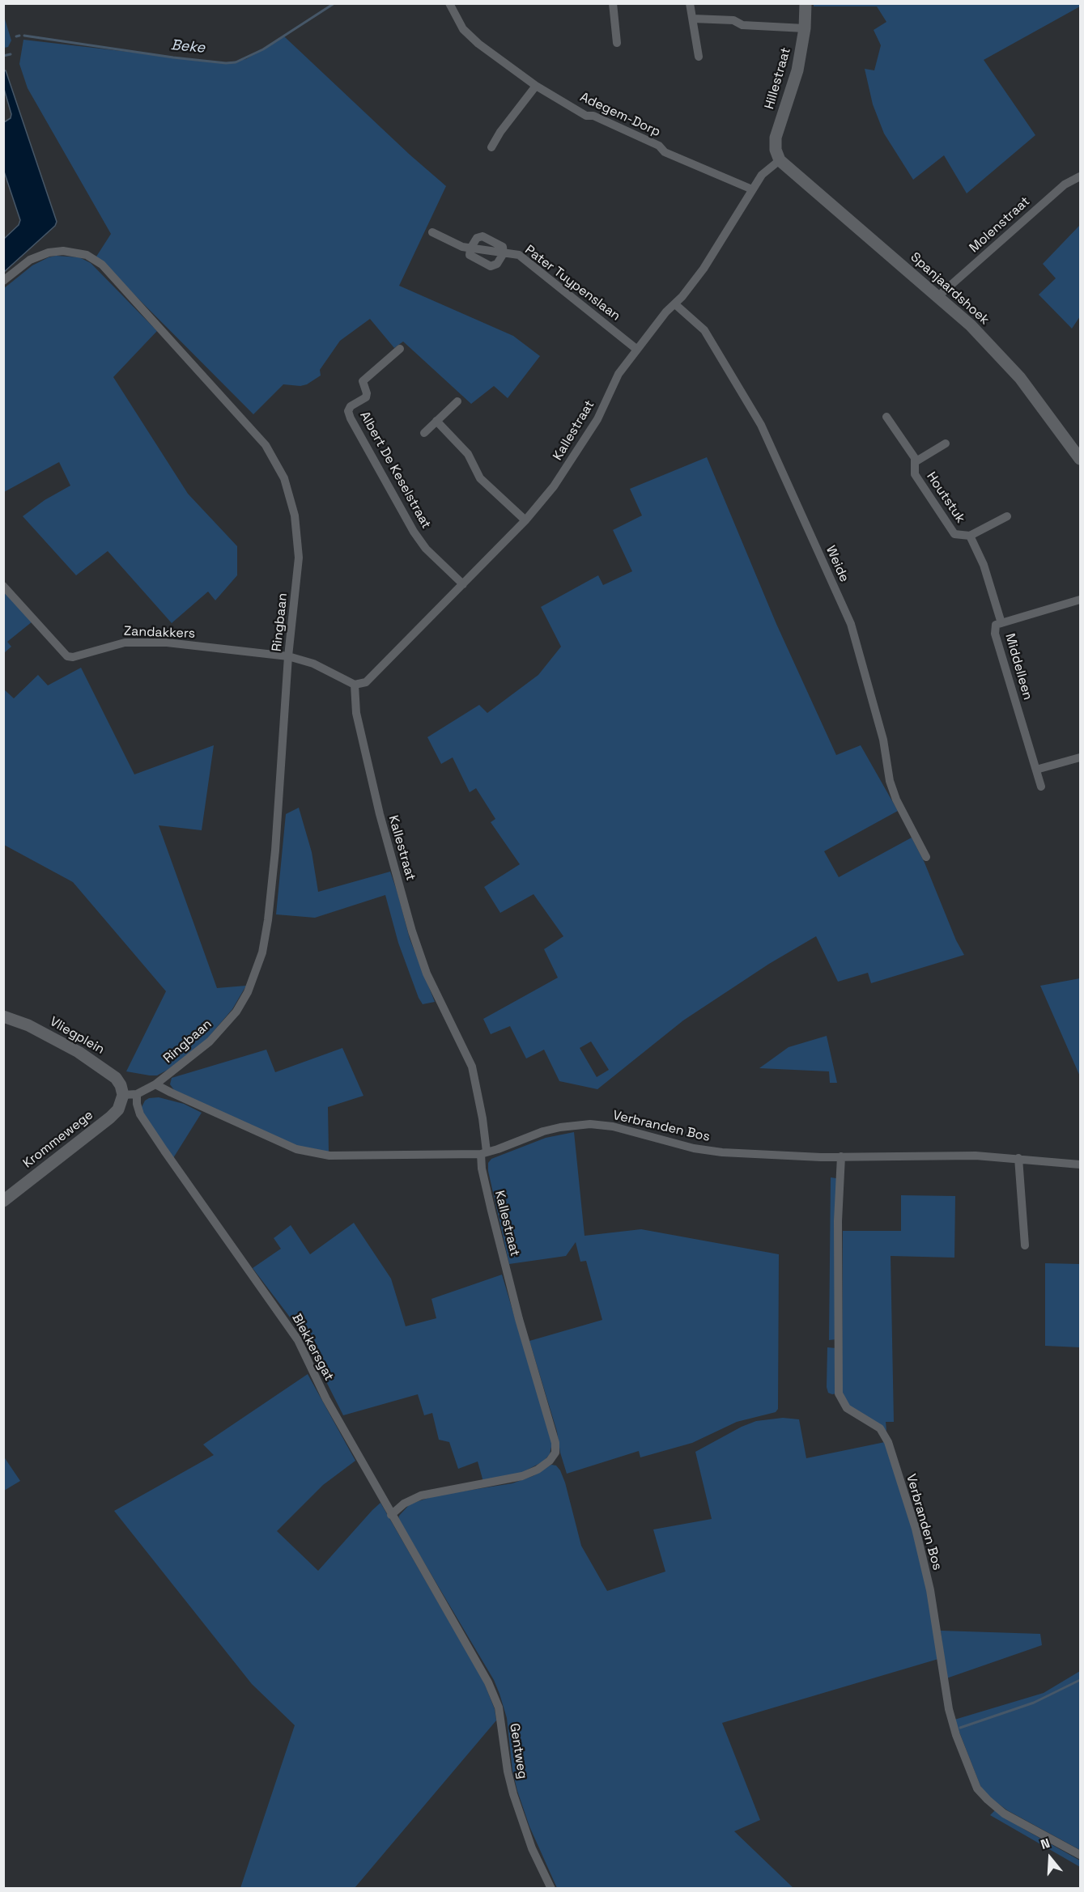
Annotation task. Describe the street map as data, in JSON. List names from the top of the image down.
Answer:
{
  "streets": {
    "street": [
      "Hillestraat",
      "Adegem-Dorp",
      "Molenstraat",
      "Pater Tuypenslaan",
      "Spanjaardshoek",
      "Kallestraat",
      "Albert De Keselstraat",
      "Houtstuk",
      "Weide",
      "Ringbaan",
      "Zandakkers",
      "Middelleen",
      "Vliegplein",
      "Verbranden Bos",
      "Krommewege",
      "Blekkersgat",
      "Gentweg"
    ]
  },
  "crossings": [
    ["Hillestraat", "Spanjaardshoek"],
    ["Hillestraat", "Kallestraat"],
    ["Adegem-Dorp", "Kallestraat"],
    ["Molenstraat", "Spanjaardshoek"],
    ["Pater Tuypenslaan", "Kallestraat"],
    ["Spanjaardshoek", "Kallestraat"],
    ["Kallestraat", "Albert De Keselstraat"],
    ["Kallestraat", "Weide"],
    ["Kallestraat", "Verbranden Bos"],
    ["Kallestraat", "Blekkersgat"],
    ["Houtstuk", "Middelleen"],
    ["Ringbaan", "Zandakkers"],
    ["Ringbaan", "Vliegplein"],
    ["Ringbaan", "Krommewege"],
    ["Ringbaan", "Blekkersgat"],
    ["Vliegplein", "Krommewege"],
    ["Blekkersgat", "Gentweg"]
  ],
  "water": ["Beke"],
  "north": "top"
}
